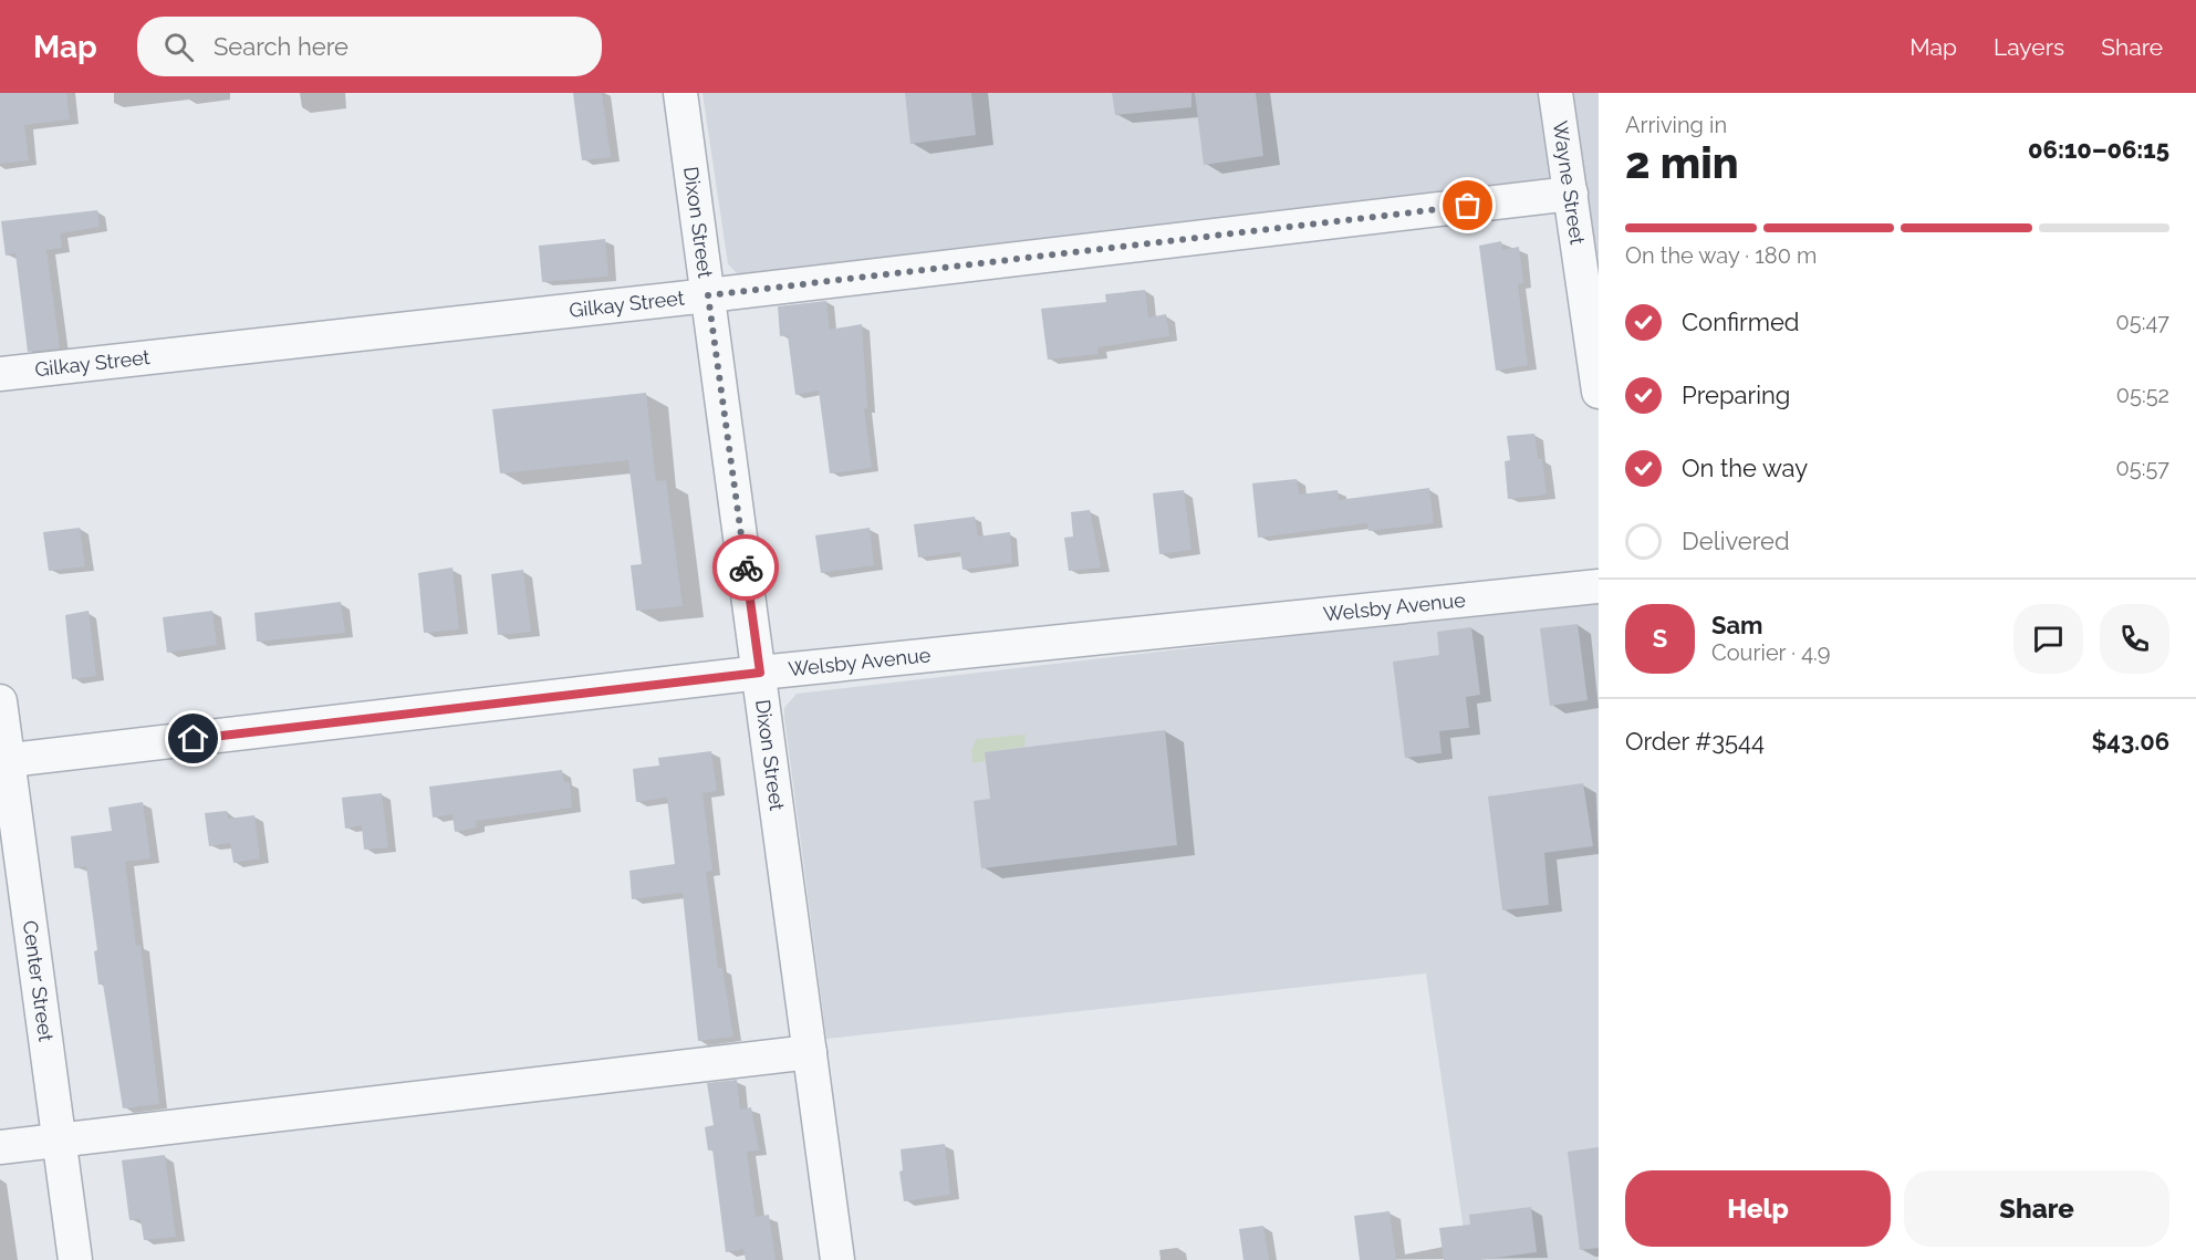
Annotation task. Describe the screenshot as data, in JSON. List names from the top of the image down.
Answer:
{
  "streets": {
    "street": [
      "Wayne Street",
      "Dixon Street",
      "Gilkay Street",
      "Welsby Avenue",
      "Center Street"
    ]
  },
  "crossings": [
    ["Wayne Street", "Gilkay Street"],
    ["Dixon Street", "Gilkay Street"],
    ["Dixon Street", "Welsby Avenue"],
    ["Welsby Avenue", "Center Street"]
  ],
  "page": {
    "header": "Map",
    "search": "Search here",
    "nav": ["Map", "Layers", "Share"],
    "heading": ["2 min", "Arriving in", "06:10–06:15"],
    "panel": [
      "Sam",
      "Courier · 4.9",
      "Order #3544",
      "$43.06"
    ],
    "bar": "On the way · 180 m",
    "list": [
      ["Confirmed", "05:47"],
      ["Preparing", "05:52"],
      ["On the way", "05:57"],
      "Delivered"
    ],
    "round": "S",
    "buttons": ["Help", "Share"]
  }
}
